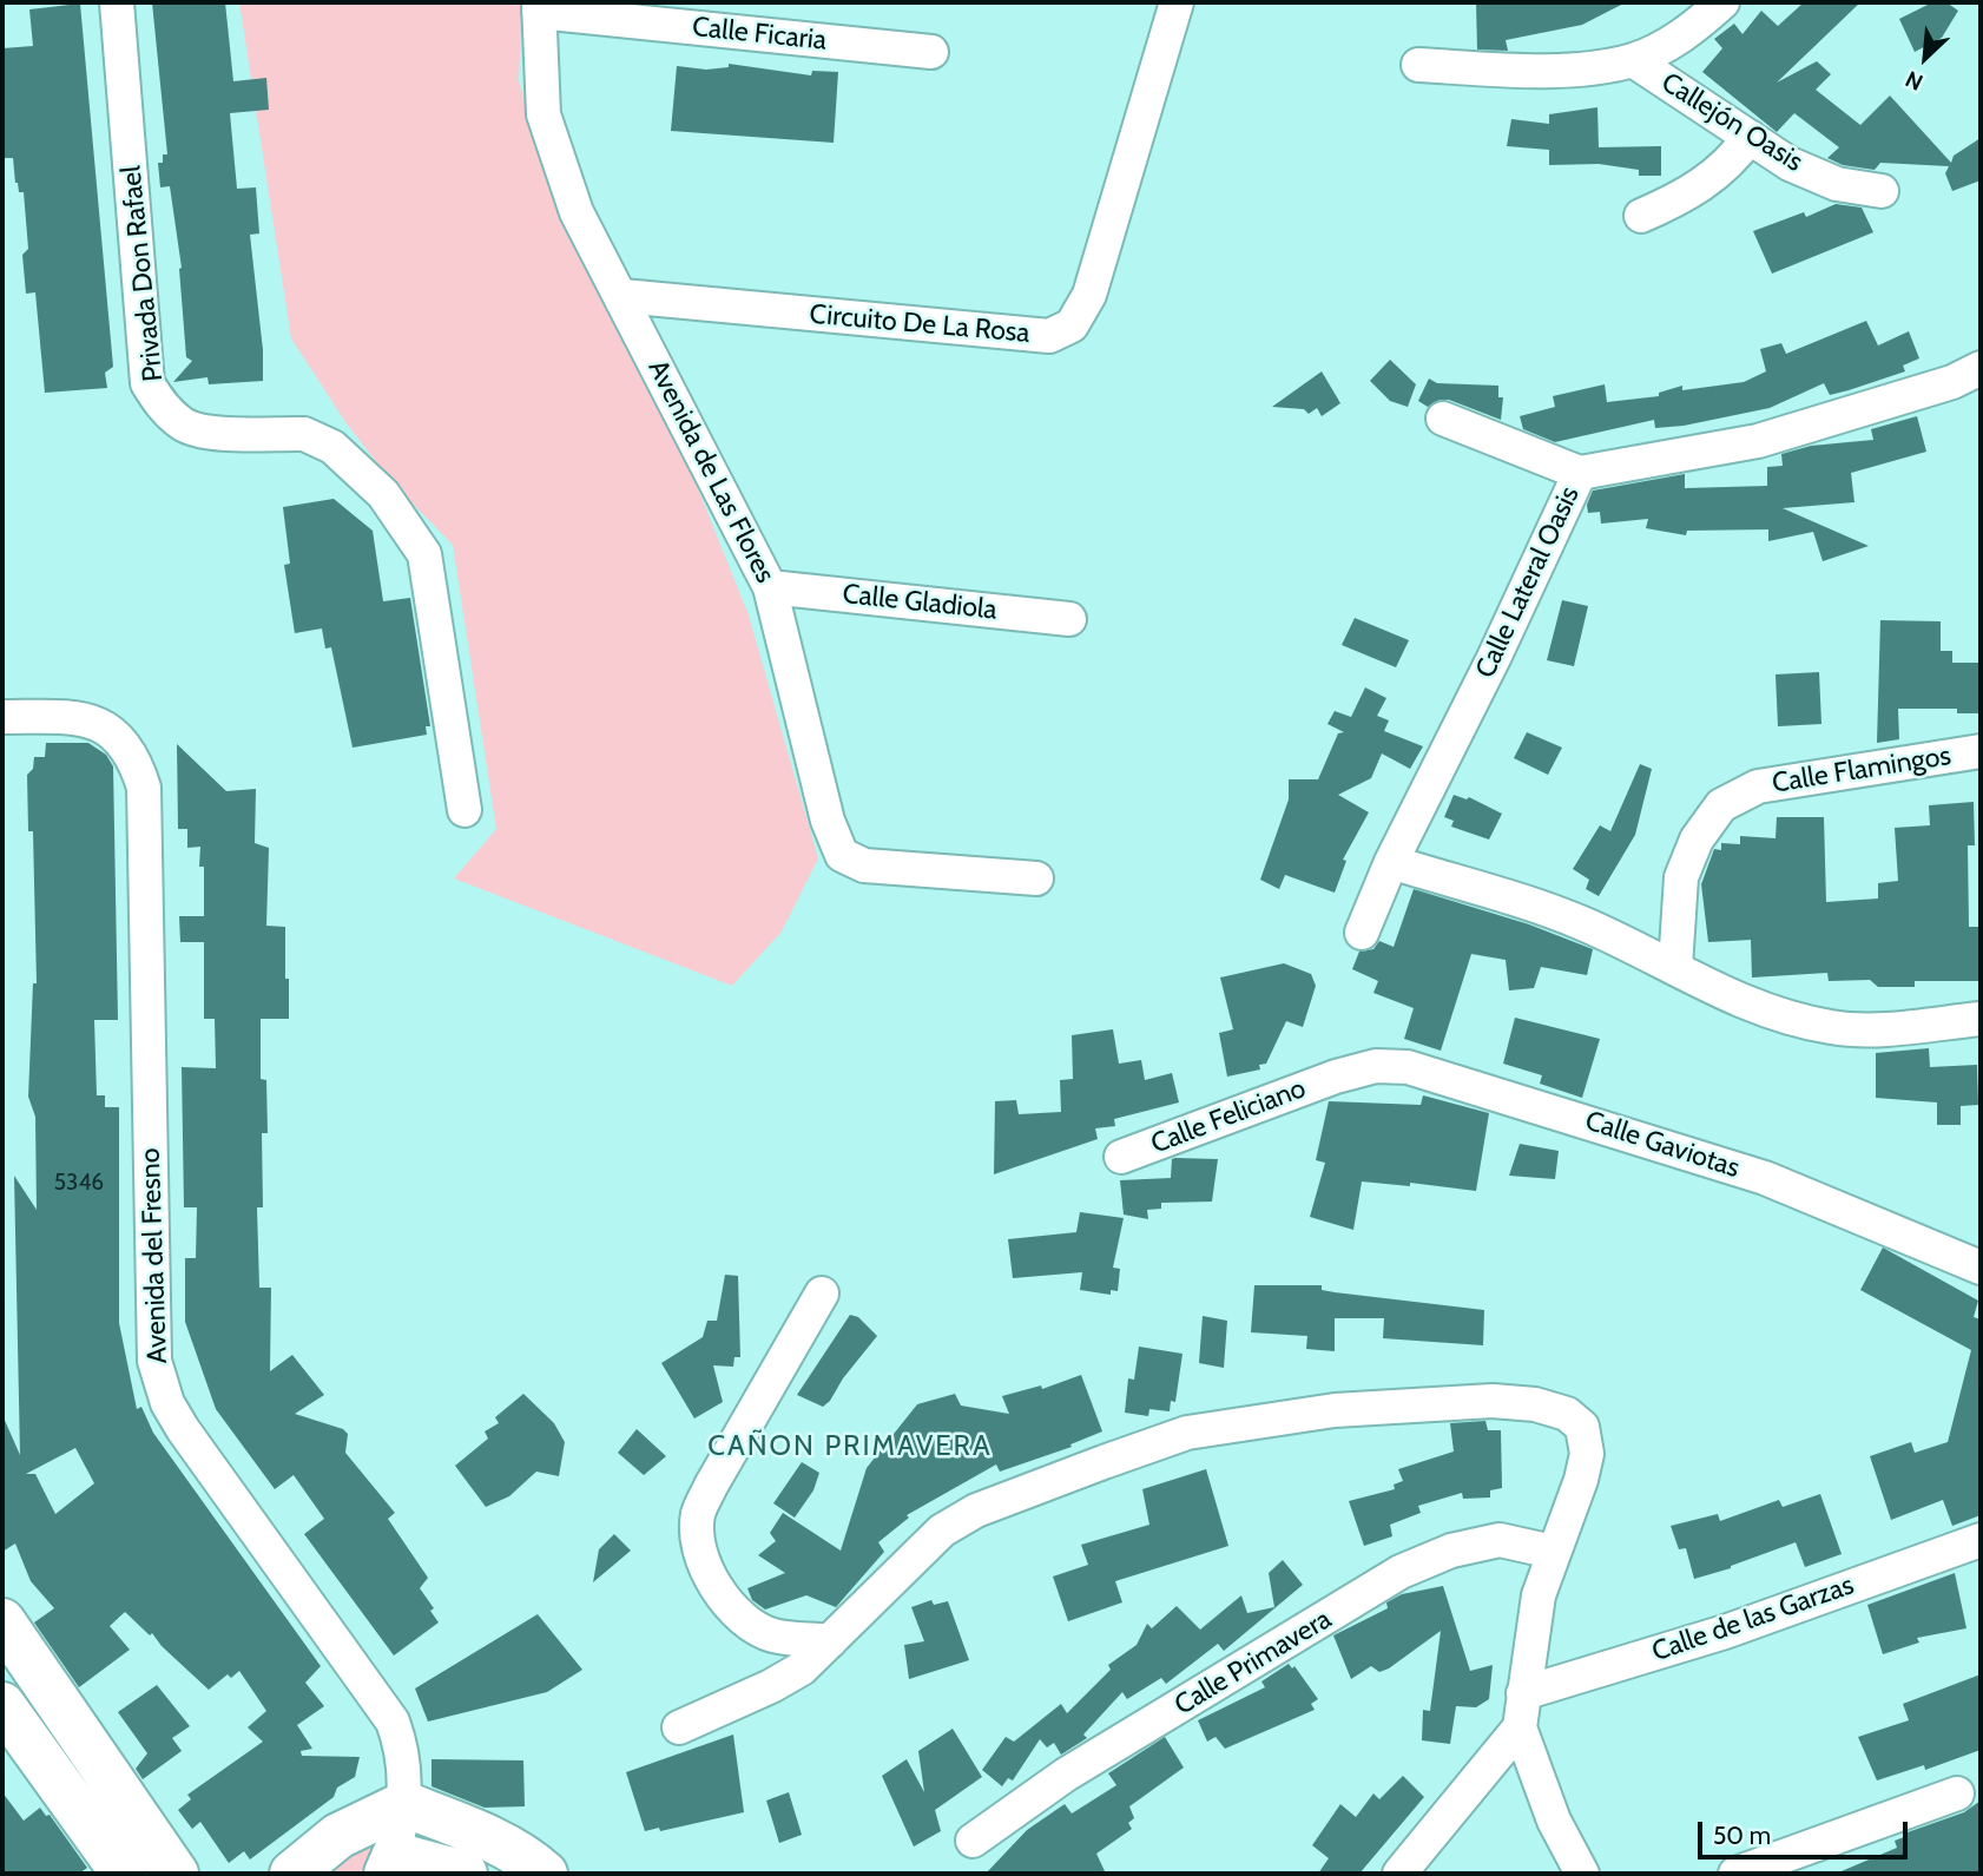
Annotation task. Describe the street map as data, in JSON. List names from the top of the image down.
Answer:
{
  "streets": {
    "street": [
      "Calle Ficaria",
      "Callejón Oasis",
      "Privada Don Rafael",
      "Circuito De La Rosa",
      "Avenida de Las Flores",
      "Calle Lateral Oasis",
      "Calle Gladiola",
      "Calle Flamingos",
      "Calle Feliciano",
      "Calle Gaviotas",
      "Avenida del Fresno",
      "Calle de las Garzas",
      "Calle Primavera"
    ]
  },
  "crossings": [
    ["Calle Ficaria", "Avenida de Las Flores"],
    ["Circuito De La Rosa", "Avenida de Las Flores"],
    ["Avenida de Las Flores", "Calle Gladiola"],
    ["Calle Feliciano", "Calle Gaviotas"]
  ],
  "districts": ["CAÑON PRIMAVERA"],
  "house_numbers": ["5346"],
  "scale_bar": "50 m",
  "north": "bottom left"
}
